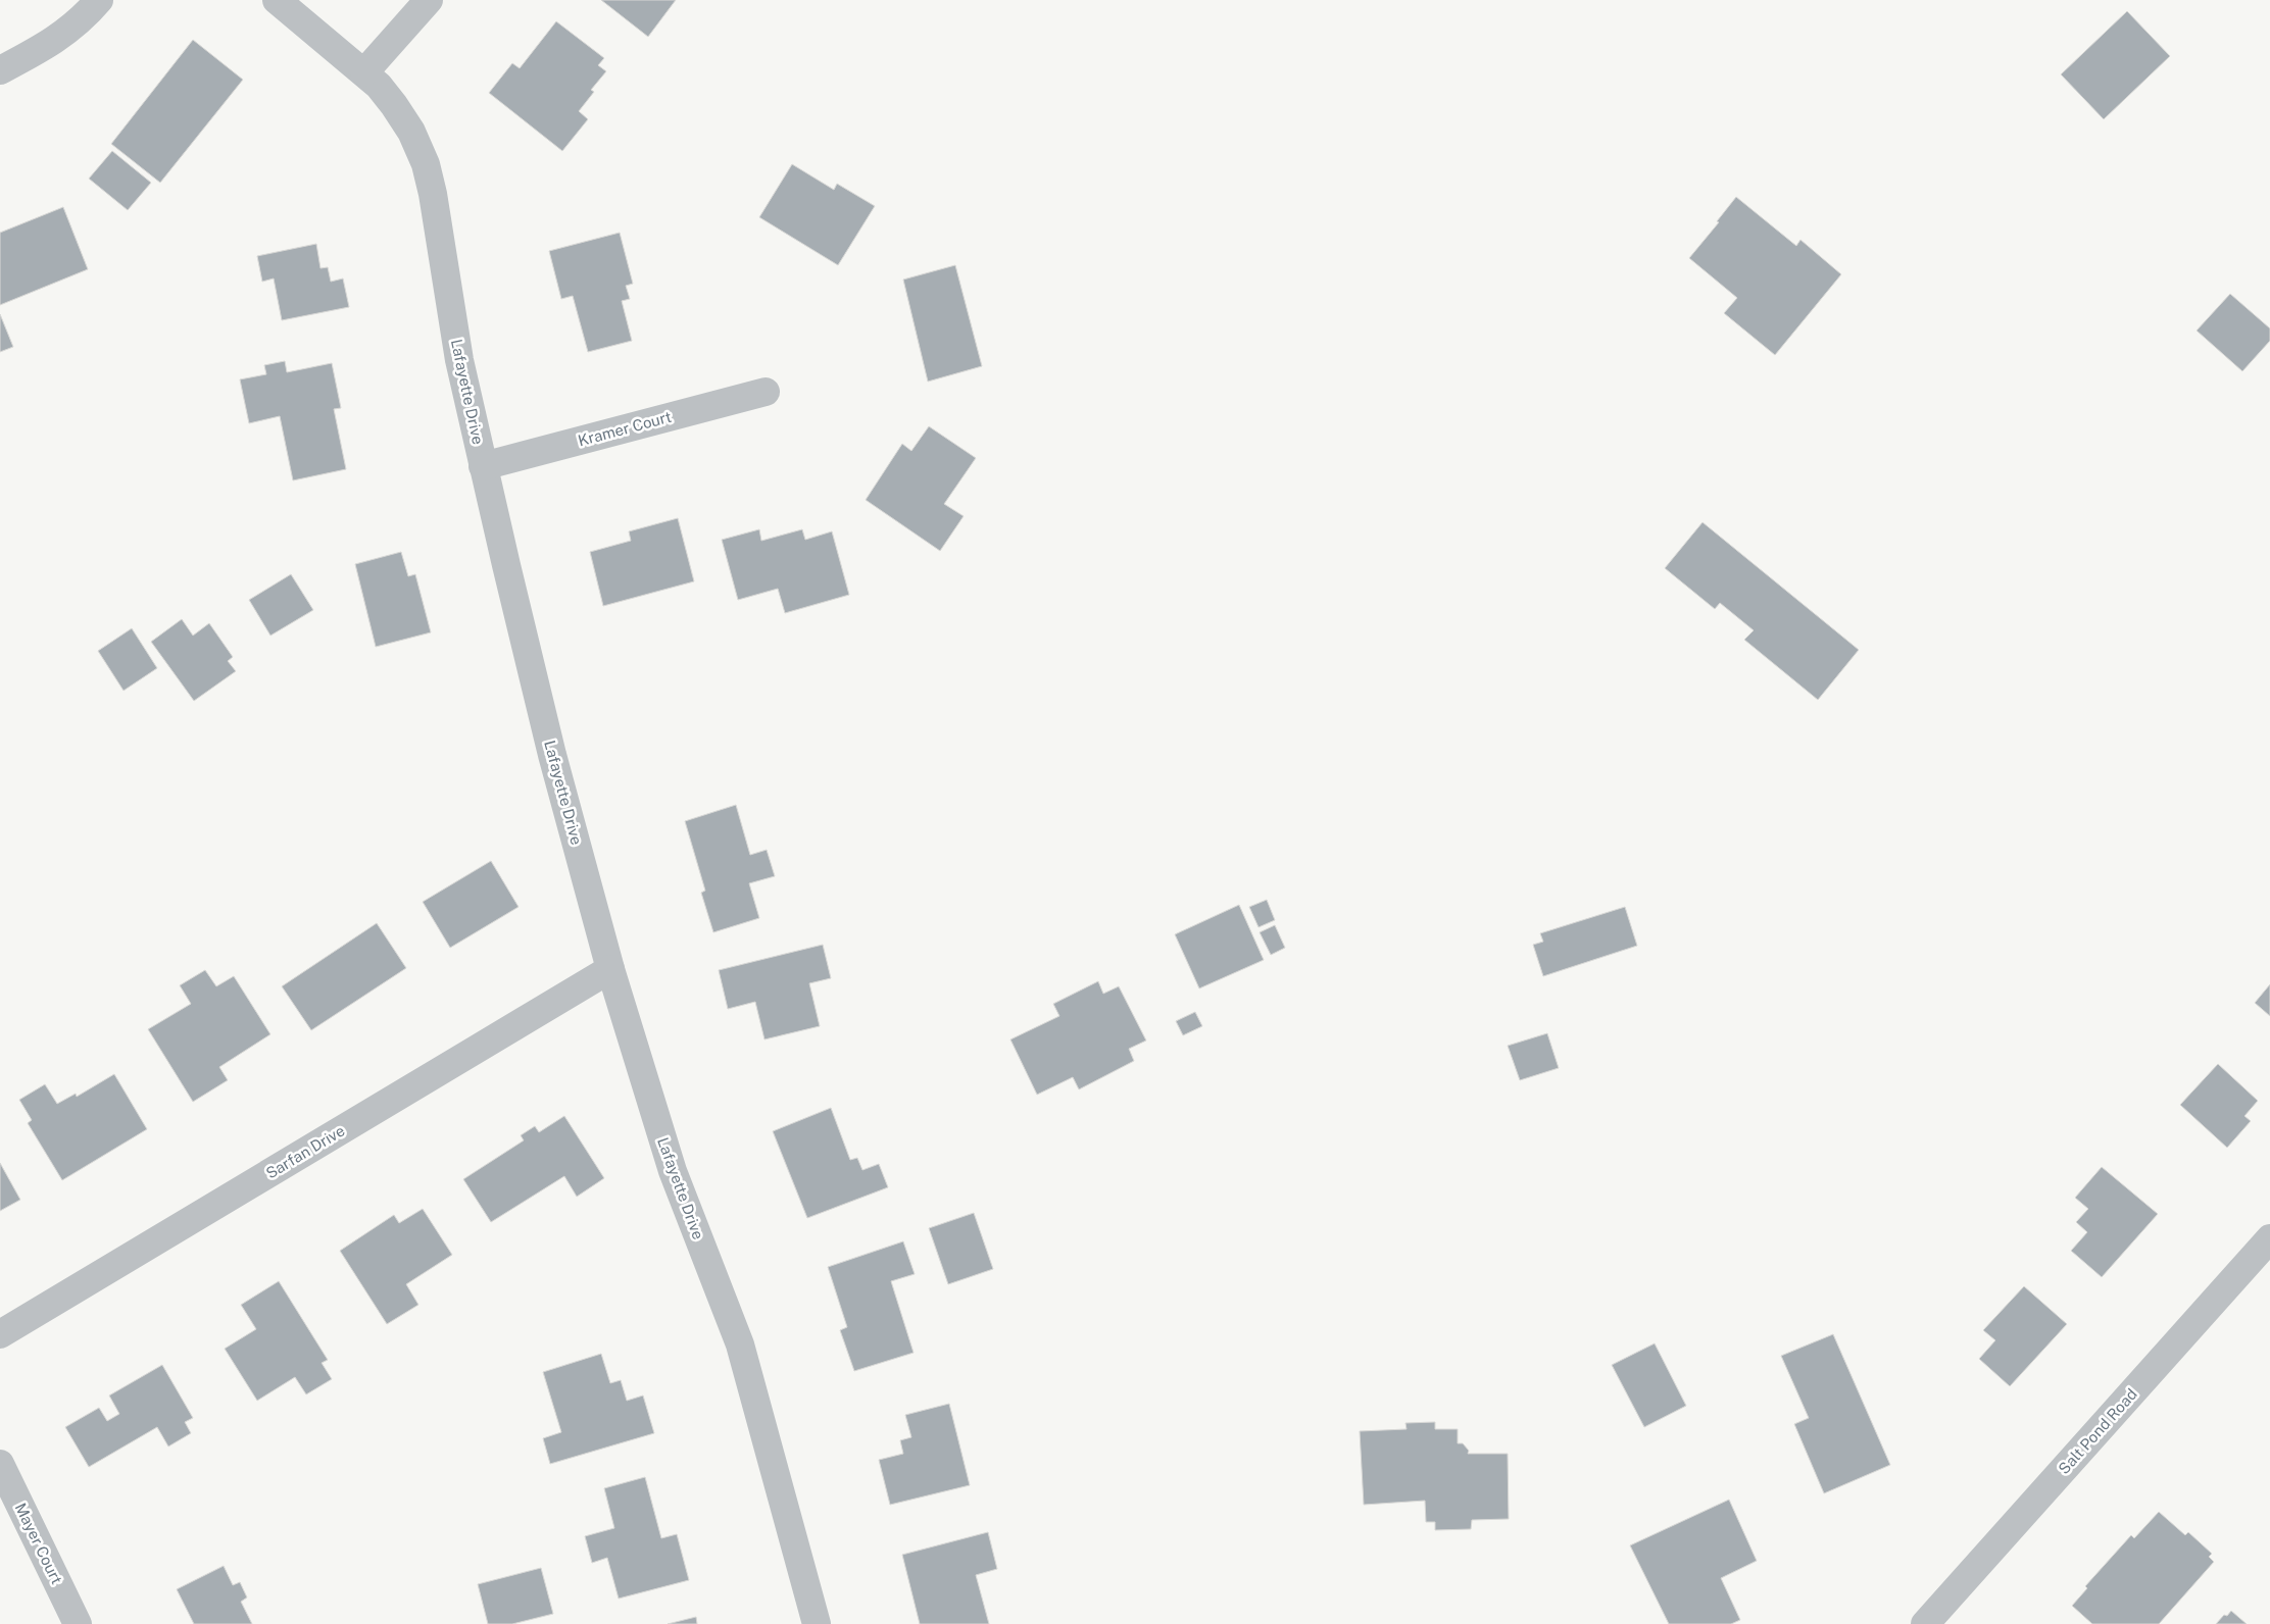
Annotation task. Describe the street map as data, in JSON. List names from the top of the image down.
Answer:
{
  "streets": {
    "street": [
      "Lafayette Drive",
      "Kramer Court",
      "Sarfan Drive",
      "Salt Pond Road",
      "Mayer Court"
    ]
  },
  "crossings": [
    ["Lafayette Drive", "Kramer Court"],
    ["Lafayette Drive", "Sarfan Drive"]
  ]
}
